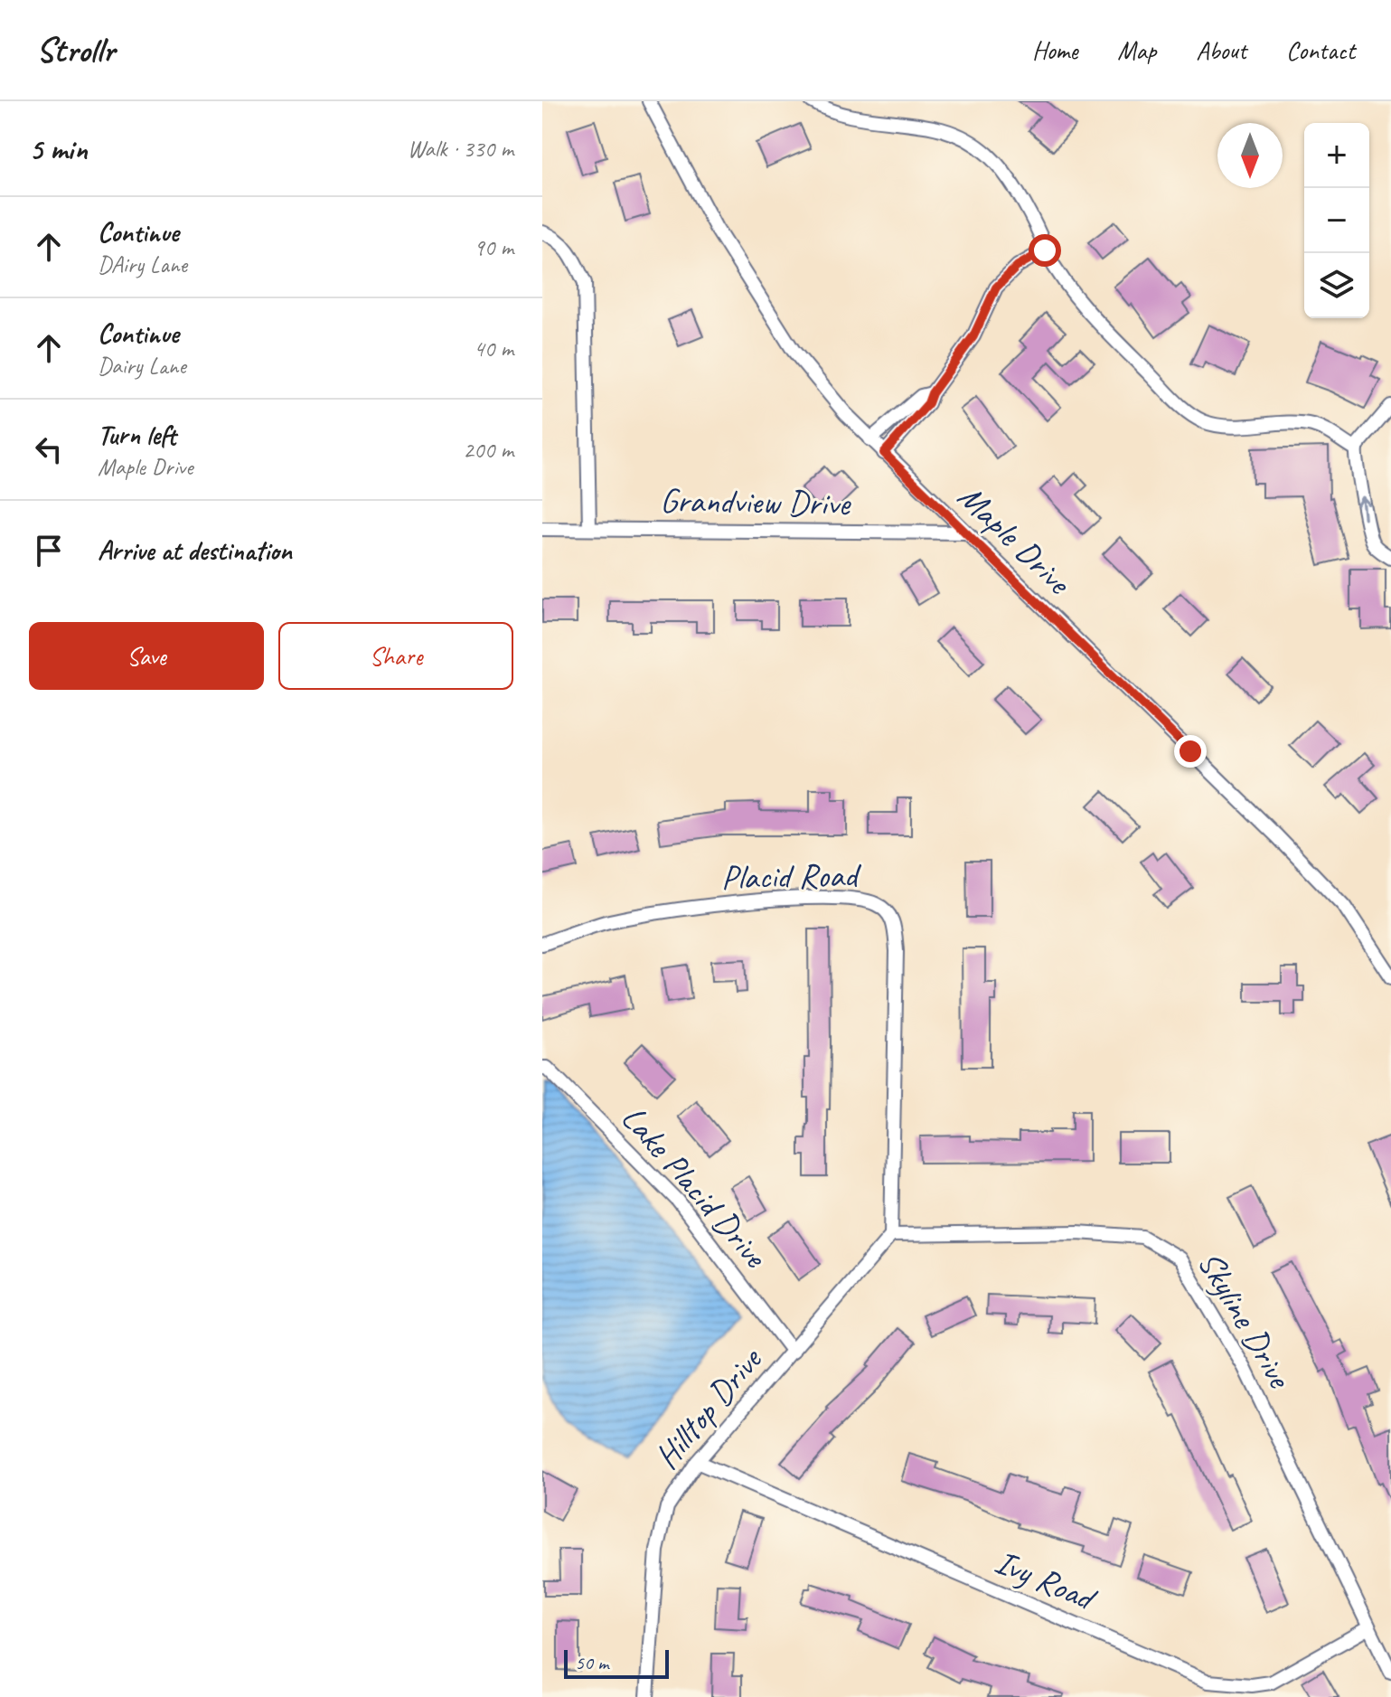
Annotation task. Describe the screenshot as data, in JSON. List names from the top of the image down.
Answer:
{
  "streets": {
    "street": [
      "Grandview Drive",
      "Maple Drive",
      "Placid Road",
      "Lake Placid Drive",
      "Skyline Drive",
      "Hilltop Drive",
      "Ivy Road"
    ]
  },
  "crossings": [
    ["Grandview Drive", "Maple Drive"],
    ["Placid Road", "Skyline Drive"],
    ["Placid Road", "Hilltop Drive"],
    ["Lake Placid Drive", "Hilltop Drive"],
    ["Skyline Drive", "Hilltop Drive"],
    ["Skyline Drive", "Ivy Road"],
    ["Hilltop Drive", "Ivy Road"]
  ],
  "scale_bar": "50 m",
  "north": "bottom",
  "page": {
    "header": "Strollr",
    "nav": [
      "Home",
      "Map",
      "About",
      "Contact"
    ],
    "heading": ["5 min", "Walk · 330 m"],
    "map_buttons": ["+", "−"],
    "list": [
      ["Continue", "DAiry Lane", "90 m"],
      ["Continue", "Dairy Lane", "40 m"],
      ["Turn left", "Maple Drive", "200 m"],
      "Arrive at destination"
    ],
    "buttons": ["Save", "Share"],
    "scale": "50 m"
  }
}
